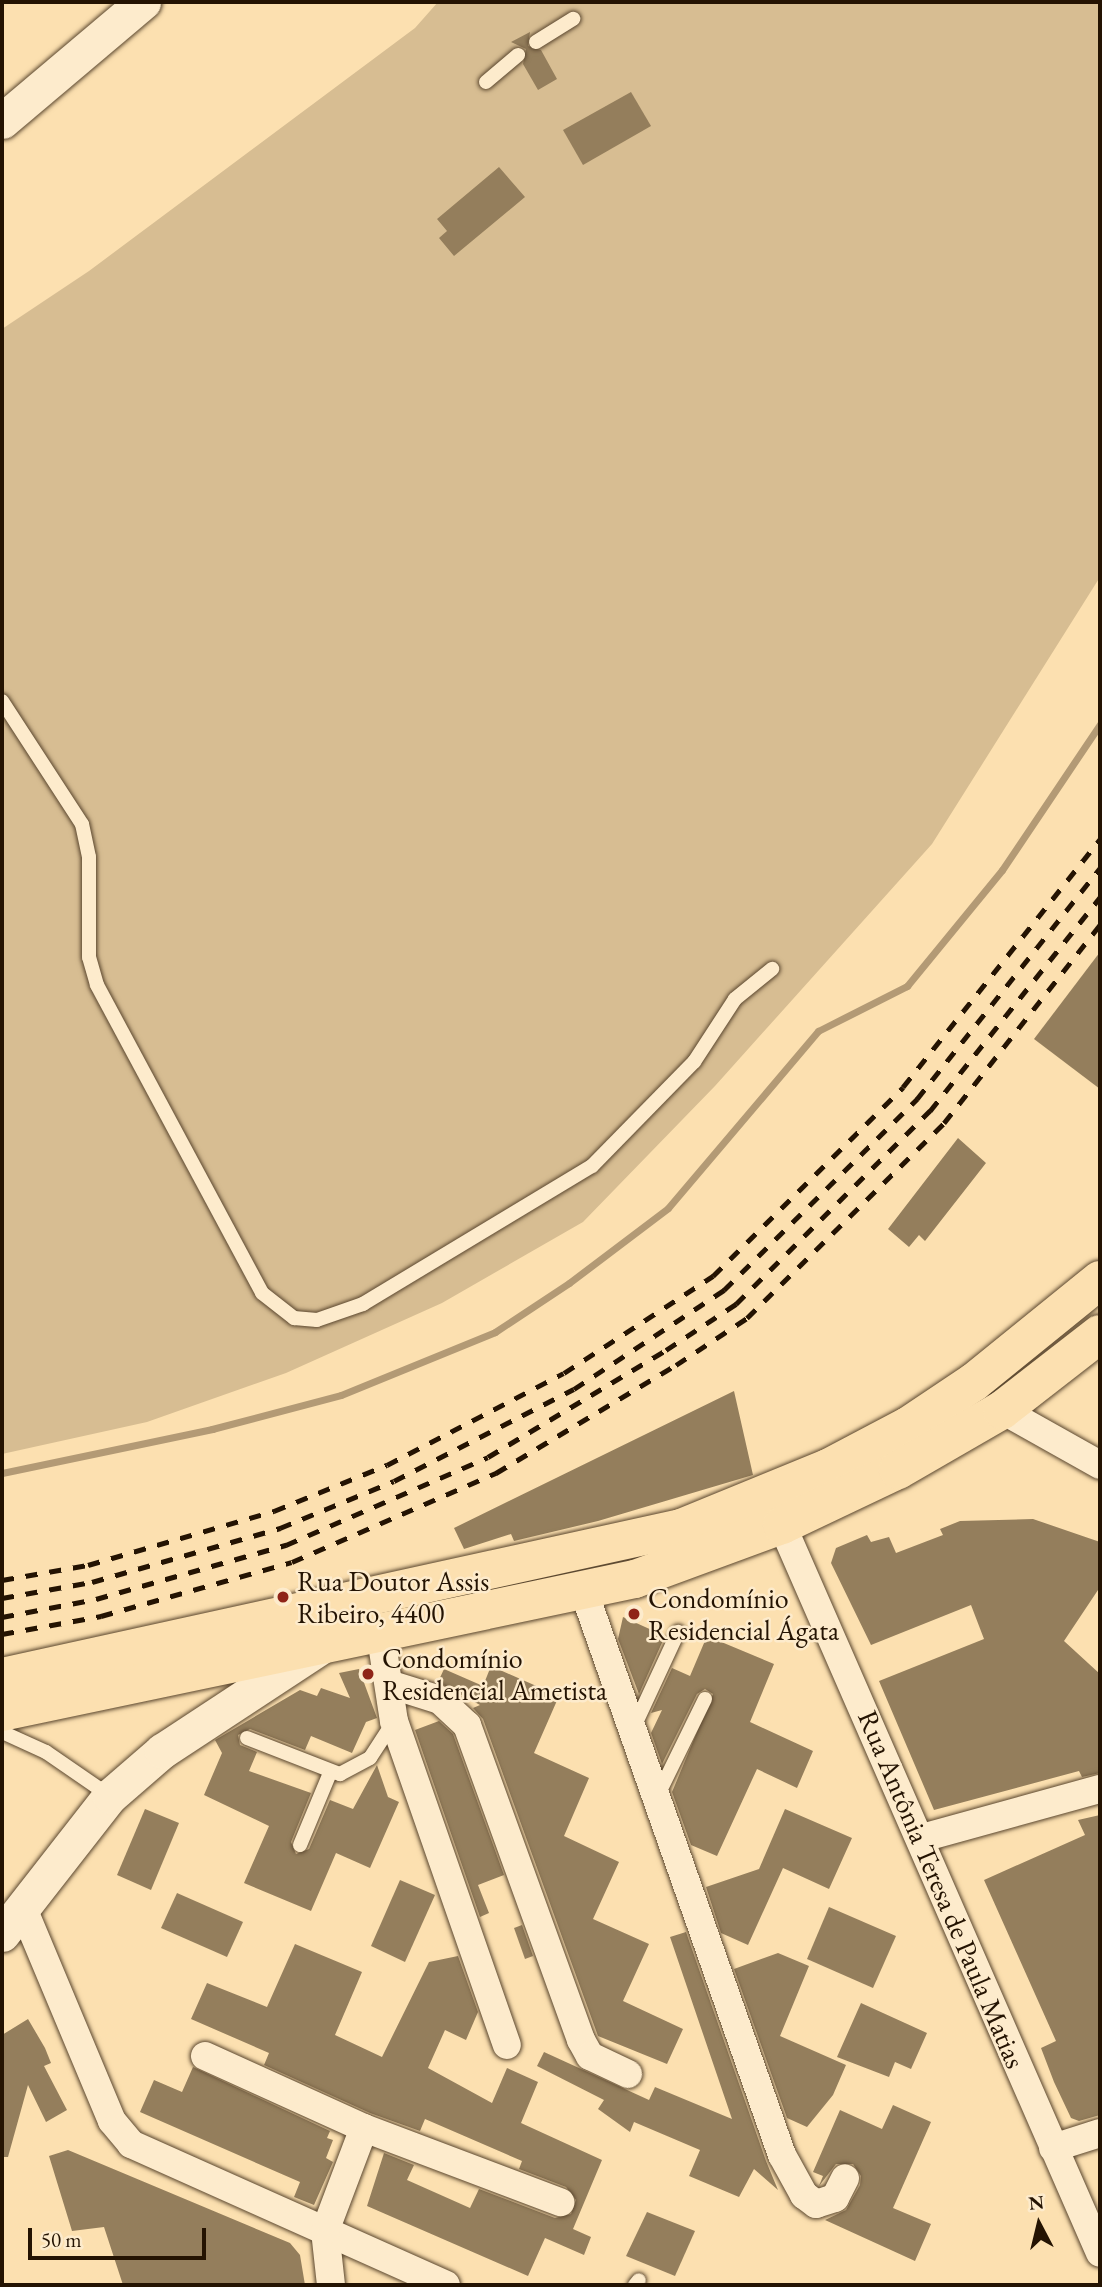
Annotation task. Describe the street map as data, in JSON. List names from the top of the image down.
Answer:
{
  "streets": {
    "street": ["Rua Antônia Teresa de Paula Matias"]
  },
  "places": ["Rua Doutor Assis Ribeiro, 4400", "Condomínio Residencial Ágata", "Condomínio Residencial Ametista"],
  "scale_bar": "50 m",
  "north": "top"
}
